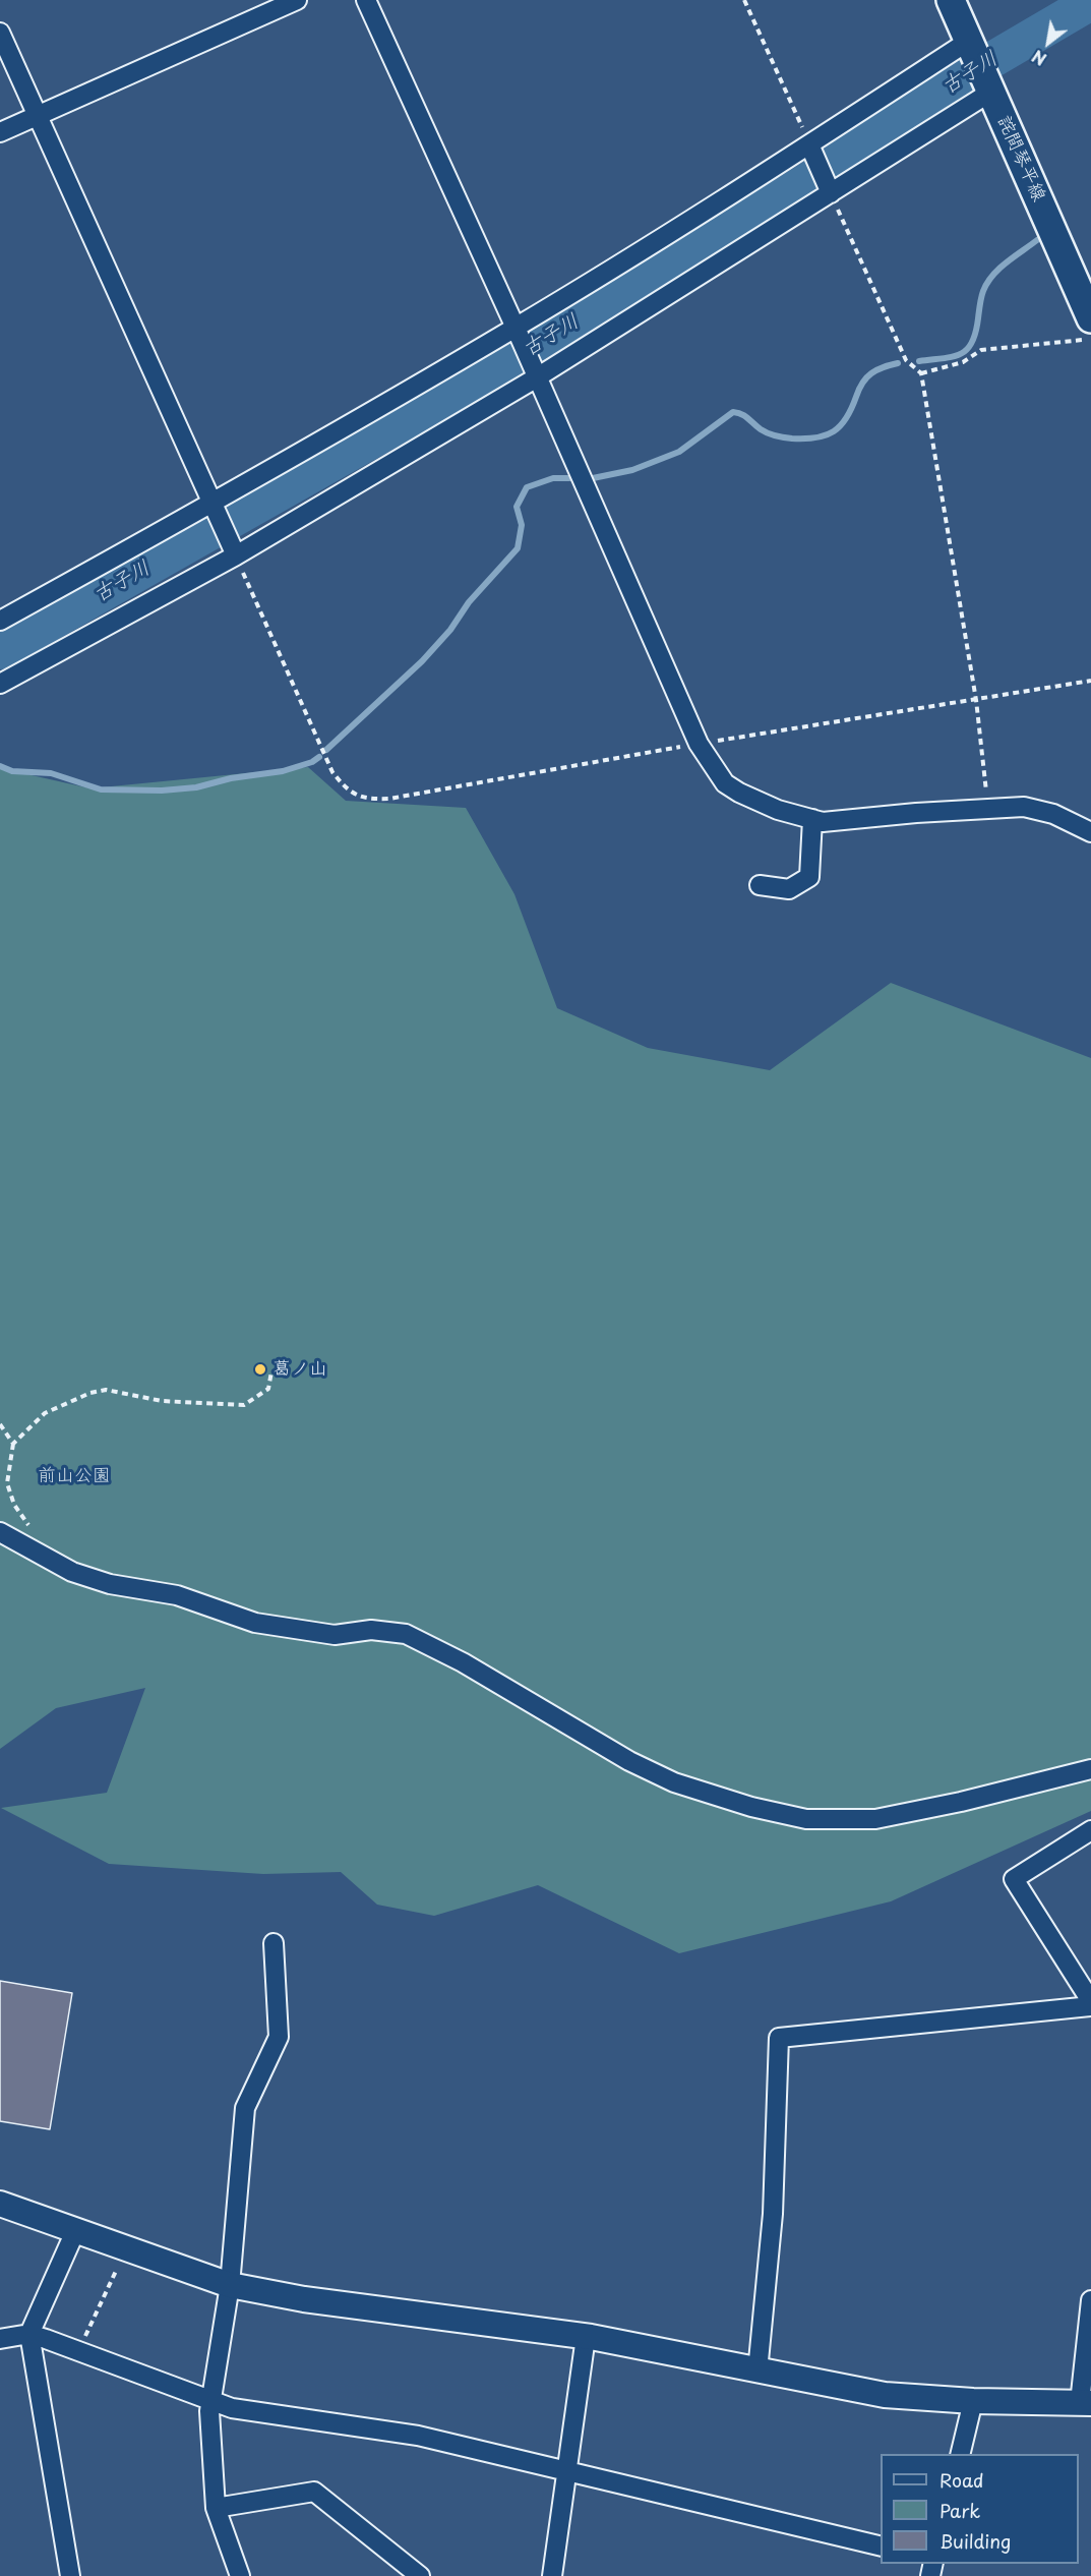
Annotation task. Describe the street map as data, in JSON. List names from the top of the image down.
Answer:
{
  "streets": {
    "main road": ["詫間琴平線"]
  },
  "water": ["古子川"],
  "parks": ["前山公園"],
  "places": ["葛ノ山"],
  "legend": ["Road", "Park", "Building"],
  "north": "bottom left"
}
